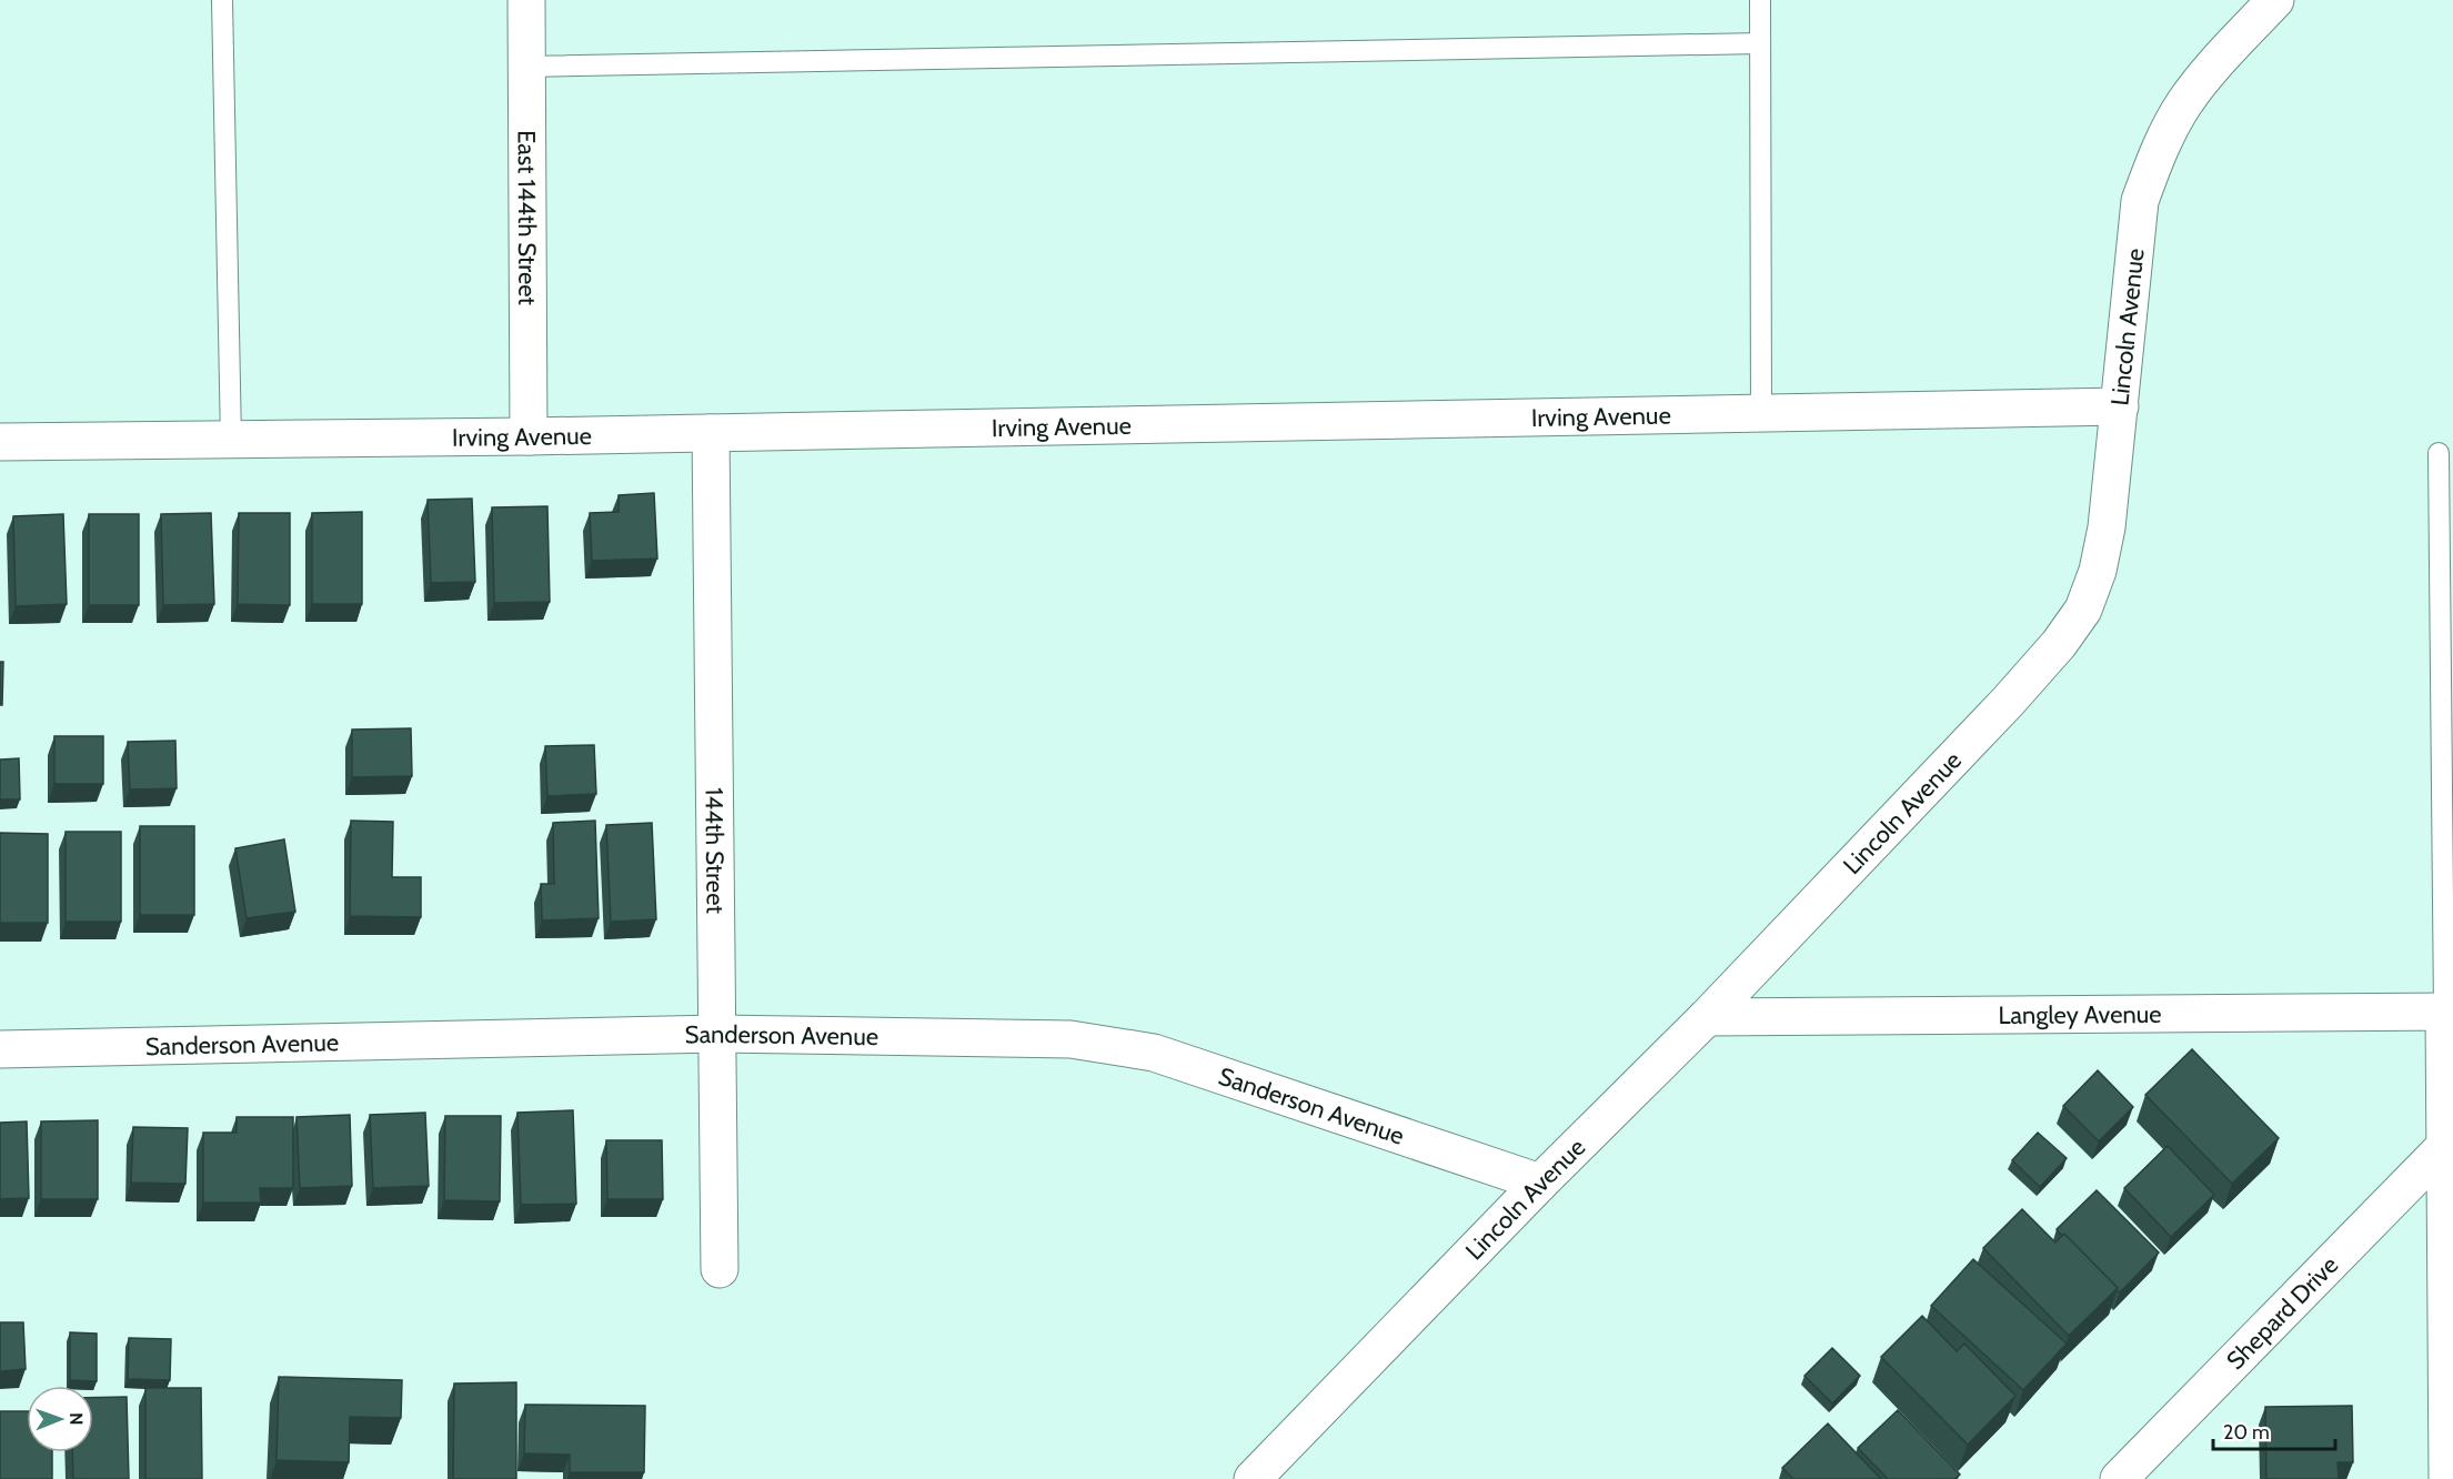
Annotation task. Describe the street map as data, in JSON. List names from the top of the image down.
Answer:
{
  "streets": {
    "street": [
      "East 144th Street",
      "Lincoln Avenue",
      "Irving Avenue",
      "144th Street",
      "Langley Avenue",
      "Sanderson Avenue",
      "Shepard Drive"
    ]
  },
  "crossings": [
    ["East 144th Street", "Irving Avenue"],
    ["Lincoln Avenue", "Irving Avenue"],
    ["Lincoln Avenue", "Langley Avenue"],
    ["Lincoln Avenue", "Sanderson Avenue"],
    ["Irving Avenue", "144th Street"],
    ["144th Street", "Sanderson Avenue"]
  ],
  "scale_bar": "20 m",
  "north": "right"
}
